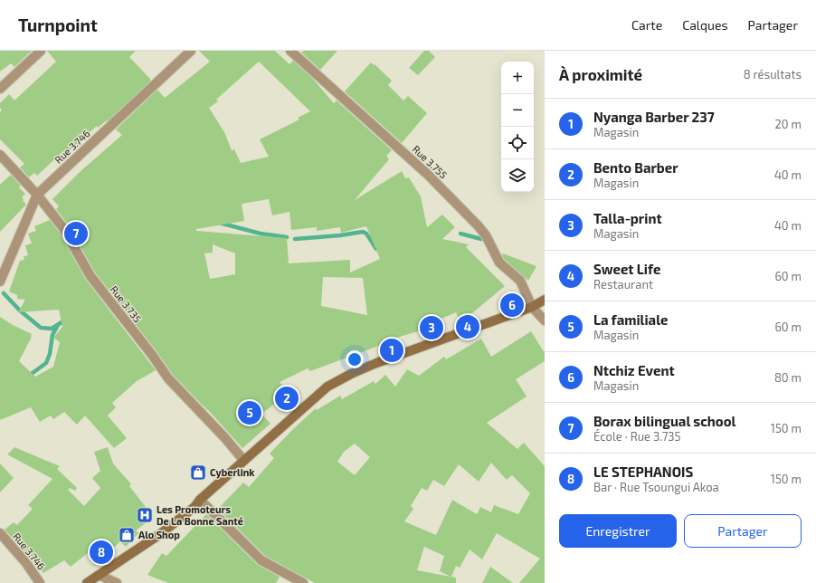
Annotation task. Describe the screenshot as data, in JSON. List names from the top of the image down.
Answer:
{
  "streets": {
    "street": ["Rue 3.746", "Rue 3.755", "Rue 3.735"]
  },
  "crossings": [
    ["Rue 3.746", "Rue 3.735"]
  ],
  "places": {
    "shop": ["Cyberlink", "Alo Shop"],
    "hospital": ["Les Promoteurs De La Bonne Santé"]
  },
  "page": {
    "header": "Turnpoint",
    "nav": ["Carte", "Calques", "Partager"],
    "heading": ["À proximité", "8 résultats"],
    "map_buttons": ["+", "−"],
    "list": [
      {
        "mark": "1",
        "name": "Nyanga Barber 237",
        "note": "Magasin",
        "value": "20 m"
      },
      {
        "mark": "2",
        "name": "Bento Barber",
        "note": "Magasin",
        "value": "40 m"
      },
      {
        "mark": "3",
        "name": "Talla-print",
        "note": "Magasin",
        "value": "40 m"
      },
      {
        "mark": "4",
        "name": "Sweet Life",
        "note": "Restaurant",
        "value": "60 m"
      },
      {
        "mark": "5",
        "name": "La familiale",
        "note": "Magasin",
        "value": "60 m"
      },
      {
        "mark": "6",
        "name": "Ntchiz Event",
        "note": "Magasin",
        "value": "80 m"
      },
      {
        "mark": "7",
        "name": "Borax bilingual school",
        "note": "École · Rue 3.735",
        "value": "150 m"
      },
      {
        "mark": "8",
        "name": "LE STEPHANOIS",
        "note": "Bar · Rue Tsoungui Akoa",
        "value": "150 m"
      }
    ],
    "pins": [
      "7",
      "6",
      "4",
      "3",
      "1",
      "2",
      "5",
      "8"
    ],
    "buttons": ["Enregistrer", "Partager"]
  }
}
